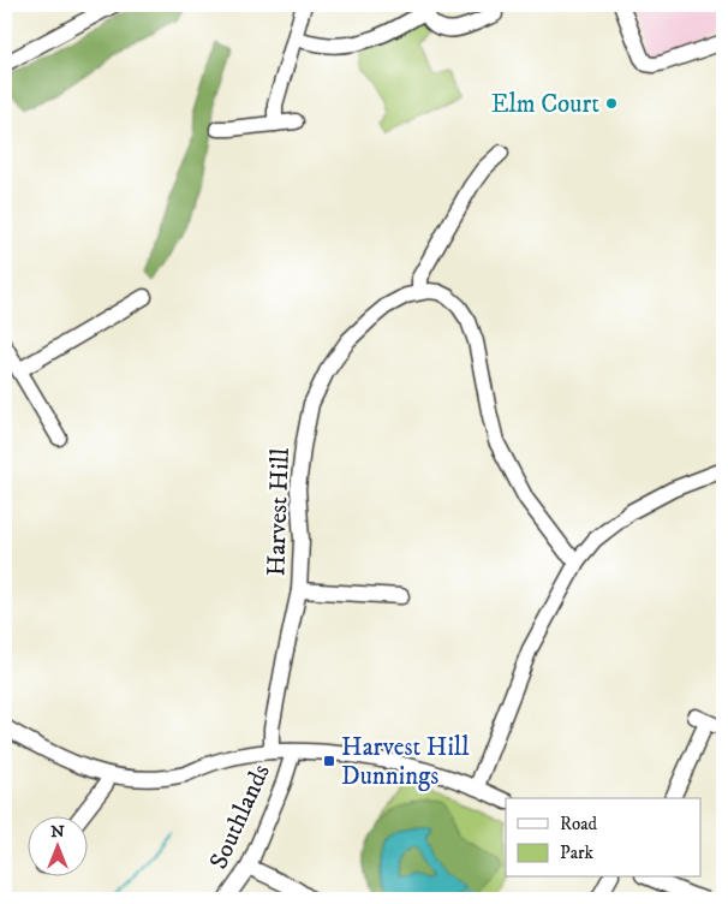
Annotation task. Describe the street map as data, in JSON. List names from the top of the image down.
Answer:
{
  "streets": {
    "street": ["Harvest Hill", "Southlands"]
  },
  "places": {
    "other": ["Elm Court"],
    "transit": ["Harvest Hill Dunnings"]
  },
  "legend": ["Road", "Park"],
  "north": "top"
}
